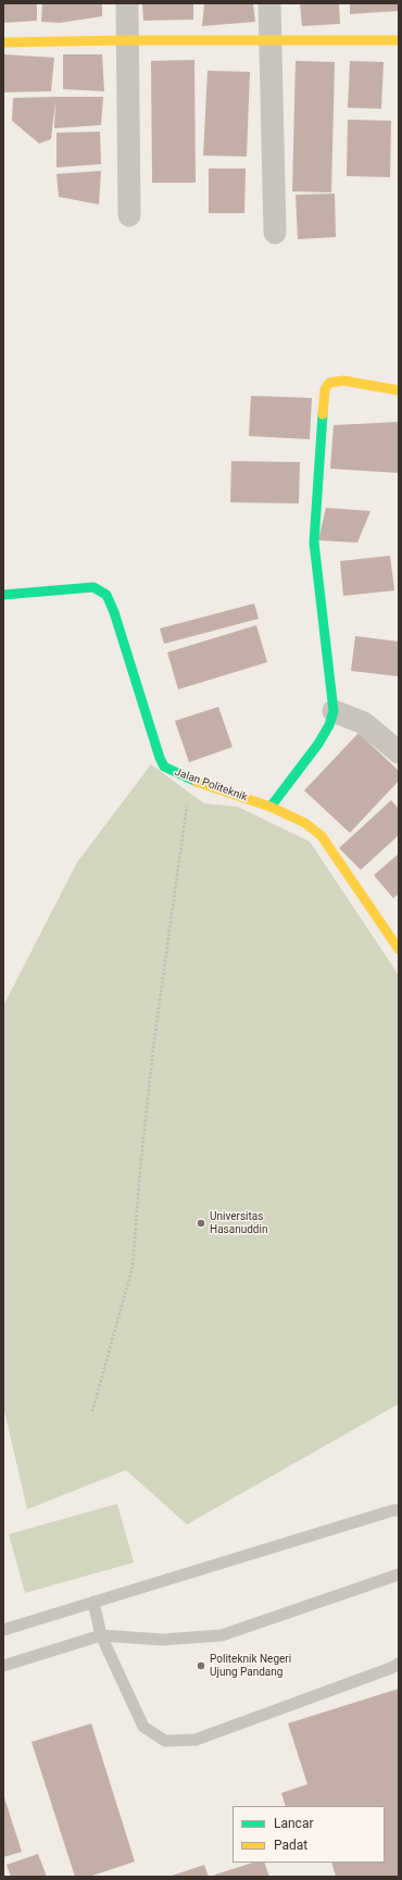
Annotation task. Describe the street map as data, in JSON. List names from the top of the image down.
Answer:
{
  "streets": {
    "street": ["Jalan Politeknik"]
  },
  "places": ["Universitas Hasanuddin", "Politeknik Negeri Ujung Pandang"],
  "legend": ["Lancar", "Padat"]
}
